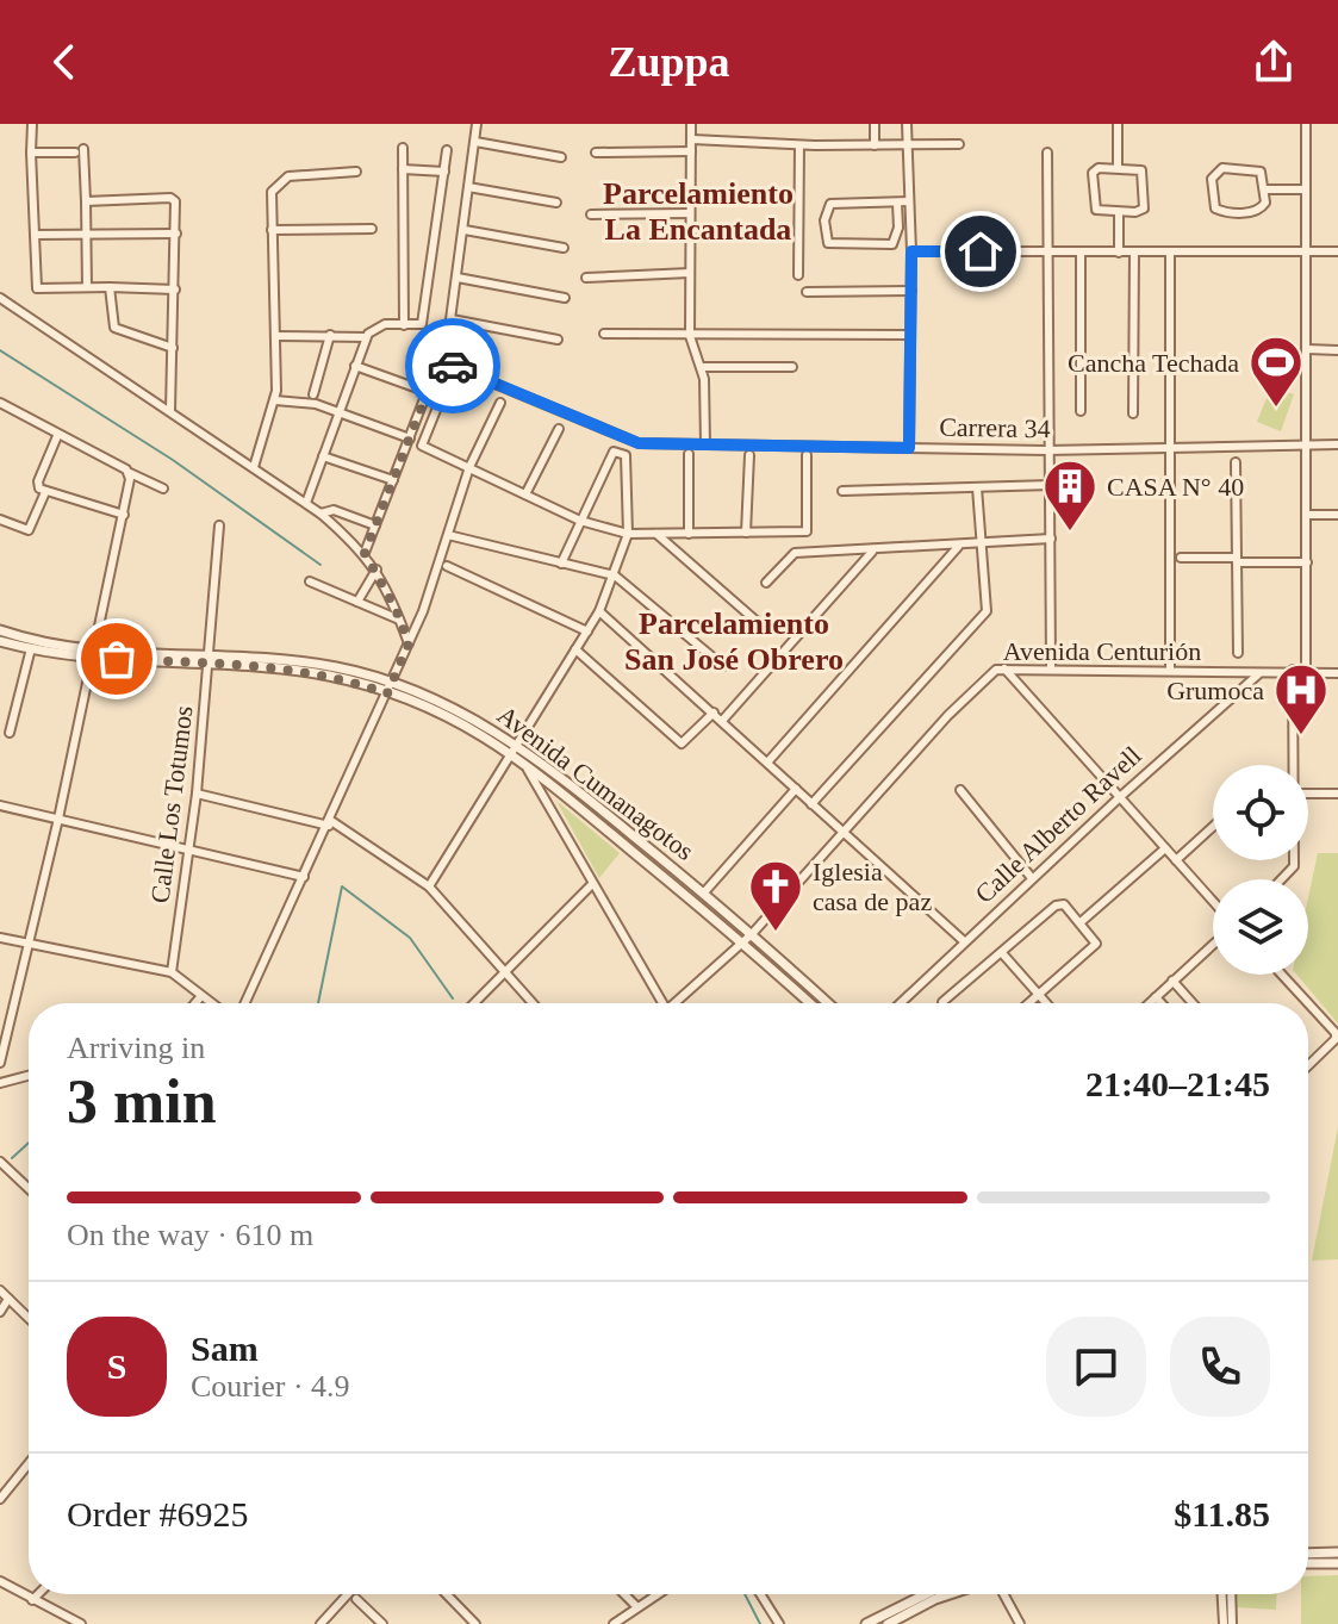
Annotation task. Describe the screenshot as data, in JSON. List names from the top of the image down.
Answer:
{
  "streets": {
    "street": [
      "Carrera 34",
      "Avenida Centurión",
      "Avenida Cumanagotos",
      "Calle Los Totumos",
      "Calle Alberto Ravell"
    ]
  },
  "crossings": [
    ["Avenida Centurión", "Avenida Cumanagotos"],
    ["Avenida Centurión", "Calle Alberto Ravell"],
    ["Avenida Cumanagotos", "Calle Los Totumos"]
  ],
  "districts": ["Parcelamiento La Encantada", "Parcelamiento San José Obrero"],
  "places": {
    "sports": ["Cancha Techada"],
    "building": ["CASA N° 40"],
    "hospital": ["Grumoca"],
    "church": ["Iglesia casa de paz"]
  },
  "page": {
    "header": "Zuppa",
    "heading": ["3 min", "Arriving in", "21:40–21:45"],
    "panel": [
      "Sam",
      "Courier · 4.9",
      "Order #6925",
      "$11.85"
    ],
    "bar": "On the way · 610 m",
    "round": "S"
  }
}
